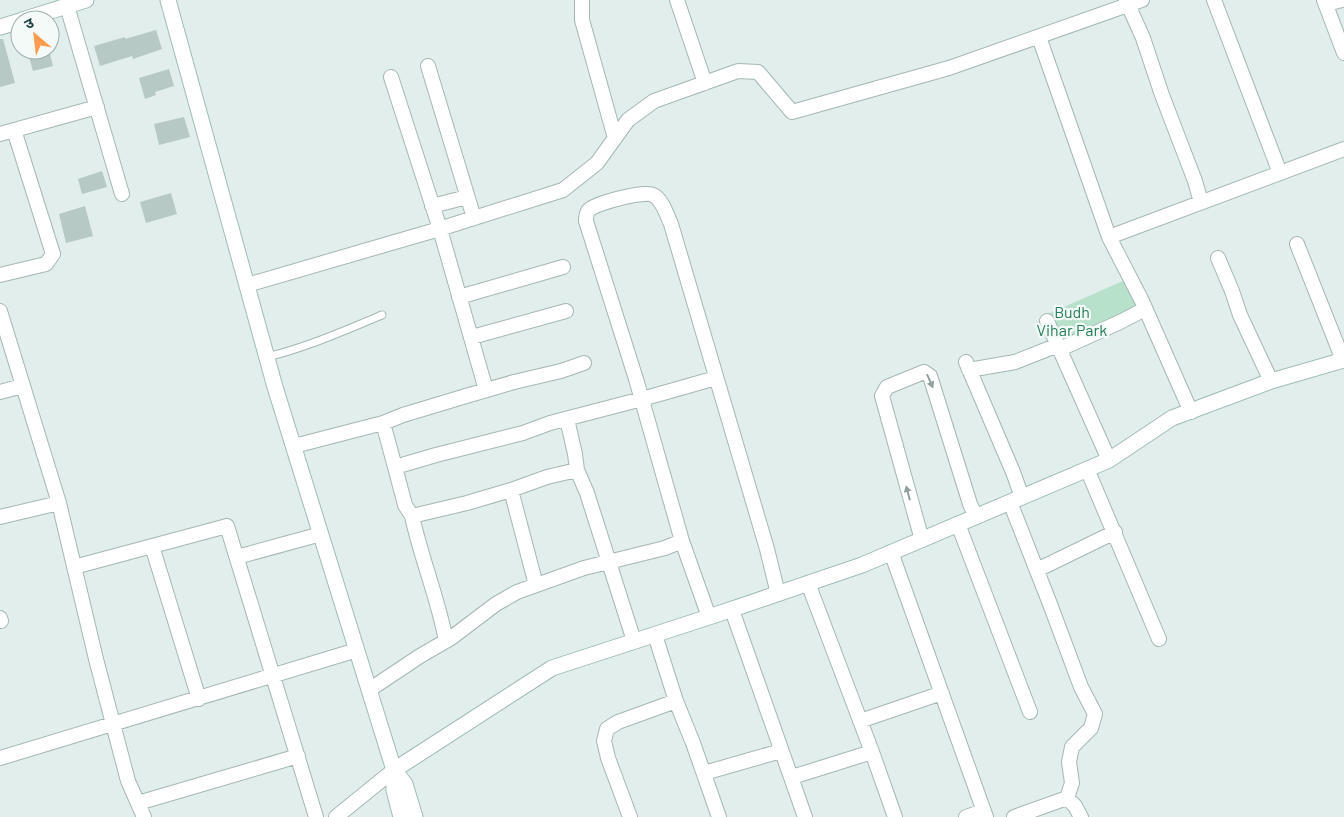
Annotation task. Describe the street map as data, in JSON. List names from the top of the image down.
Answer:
{
  "parks": ["Budh Vihar Park"],
  "north": "top left"
}
